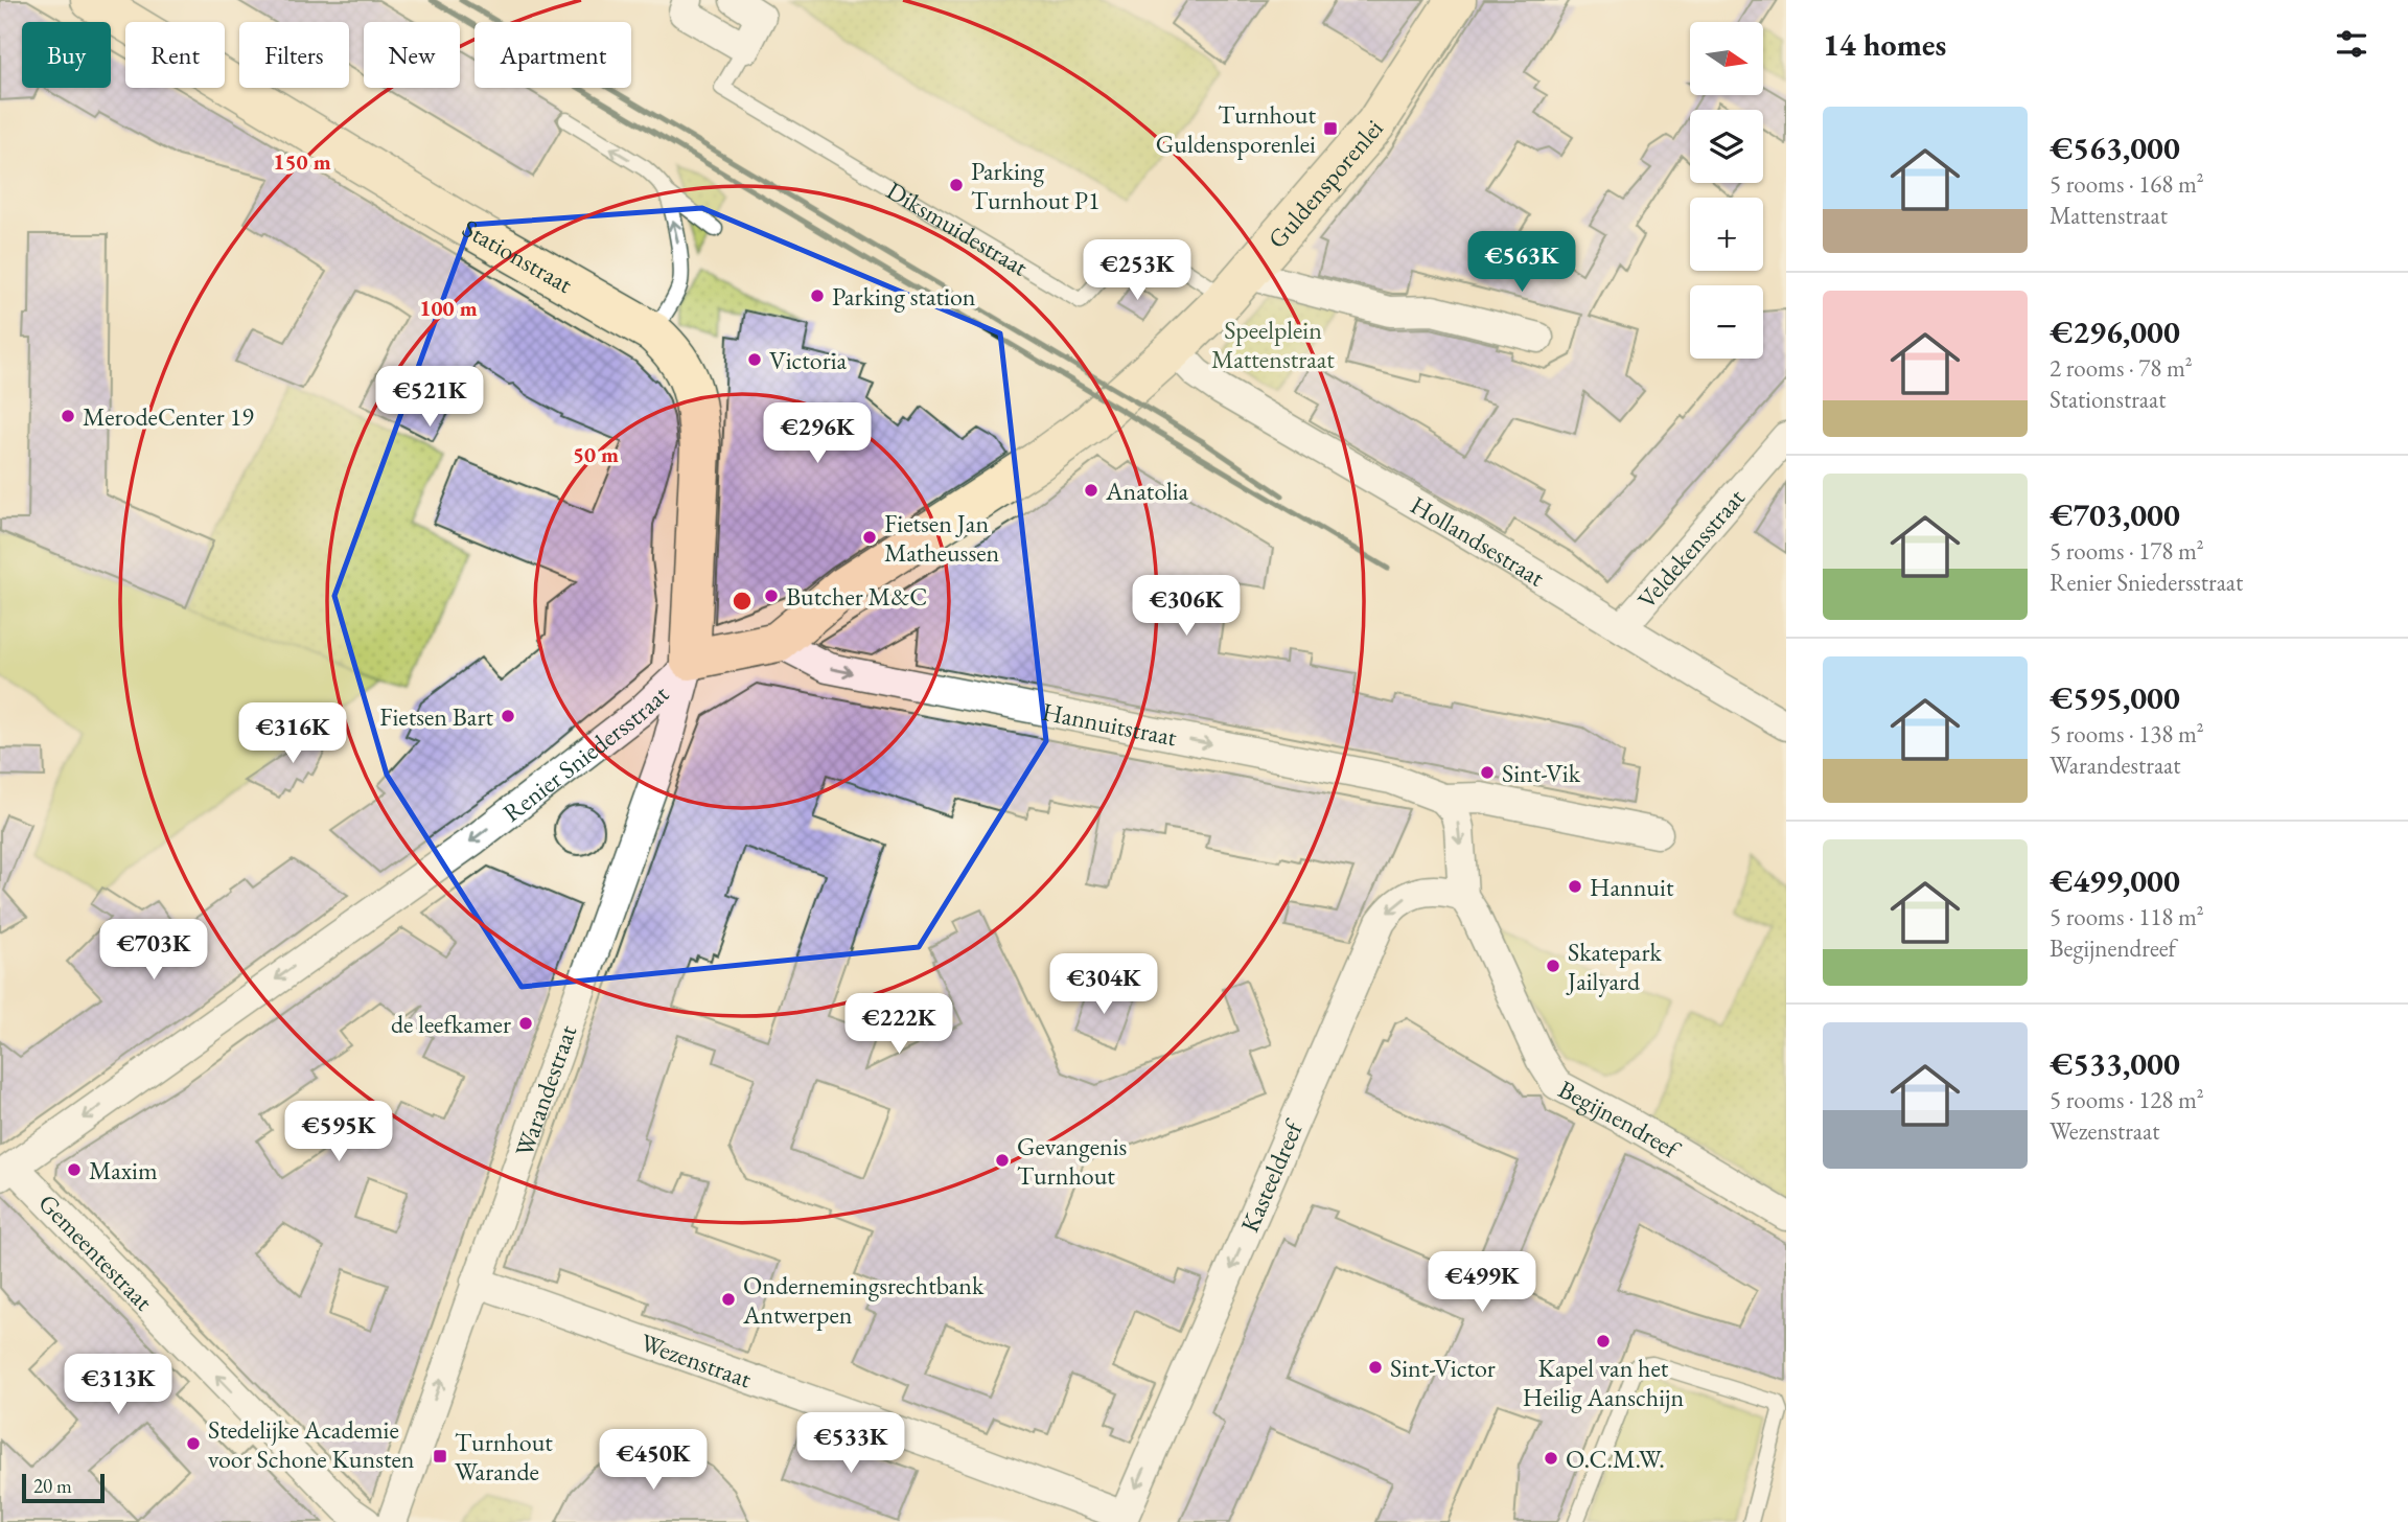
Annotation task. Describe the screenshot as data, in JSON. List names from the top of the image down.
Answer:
{
  "streets": {
    "street": [
      "Guldensporenlei",
      "Diksmuidestraat",
      "Stationstraat",
      "Hollandsestraat",
      "Veldekensstraat",
      "Hannuitstraat",
      "Renier Sniedersstraat",
      "Warandestraat",
      "Begijnendreef",
      "Kasteeldreef",
      "Gemeentestraat",
      "Wezenstraat"
    ]
  },
  "crossings": [
    ["Guldensporenlei", "Diksmuidestraat"],
    ["Guldensporenlei", "Hollandsestraat"],
    ["Stationstraat", "Renier Sniedersstraat"],
    ["Stationstraat", "Warandestraat"],
    ["Hollandsestraat", "Veldekensstraat"],
    ["Renier Sniedersstraat", "Warandestraat"],
    ["Renier Sniedersstraat", "Gemeentestraat"],
    ["Warandestraat", "Wezenstraat"],
    ["Begijnendreef", "Kasteeldreef"],
    ["Kasteeldreef", "Wezenstraat"]
  ],
  "one_way": [
    "Hannuitstraat",
    "Renier Sniedersstraat",
    "Kasteeldreef",
    "Gemeentestraat"
  ],
  "parks": ["Speelplein Mattenstraat"],
  "places": {
    "transit": ["Turnhout Guldensporenlei", "Turnhout Warande"],
    "other": [
      "Parking Turnhout P1",
      "Parking station",
      "Victoria",
      "MerodeCenter 19",
      "Anatolia",
      "Fietsen Jan Matheussen",
      "Butcher M&C",
      "Fietsen Bart",
      "Sint-Vik",
      "Hannuit",
      "Skatepark Jailyard",
      "de leefkamer",
      "Gevangenis Turnhout",
      "Maxim",
      "Ondernemingsrechtbank Antwerpen",
      "Kapel van het Heilig Aanschijn",
      "Sint-Victor",
      "Stedelijke Academie voor Schone Kunsten",
      "O.C.M.W."
    ]
  },
  "scale_bar": "20 m",
  "north": "right",
  "page": {
    "heading": "14 homes",
    "map_buttons": ["+", "−"],
    "chip": [
      "Buy",
      "Rent",
      "Filters",
      "New",
      "Apartment"
    ],
    "list": [
      {
        "name": "€563,000",
        "note": "5 rooms · 168 m² · Mattenstraat"
      },
      {
        "name": "€296,000",
        "note": "2 rooms · 78 m² · Stationstraat"
      },
      {
        "name": "€703,000",
        "note": "5 rooms · 178 m² · Renier Sniedersstraat"
      },
      {
        "name": "€595,000",
        "note": "5 rooms · 138 m² · Warandestraat"
      },
      {
        "name": "€499,000",
        "note": "5 rooms · 118 m² · Begijnendreef"
      },
      {
        "name": "€533,000",
        "note": "5 rooms · 128 m² · Wezenstraat"
      }
    ],
    "price": [
      "€563K",
      "€253K",
      "€521K",
      "€296K",
      "€306K",
      "€316K",
      "€703K",
      "€304K",
      "€222K",
      "€595K",
      "€499K",
      "€313K",
      "€533K",
      "€450K"
    ],
    "scale": "20 m"
  },
  "rings": ["150 m", "100 m", "50 m"]
}
